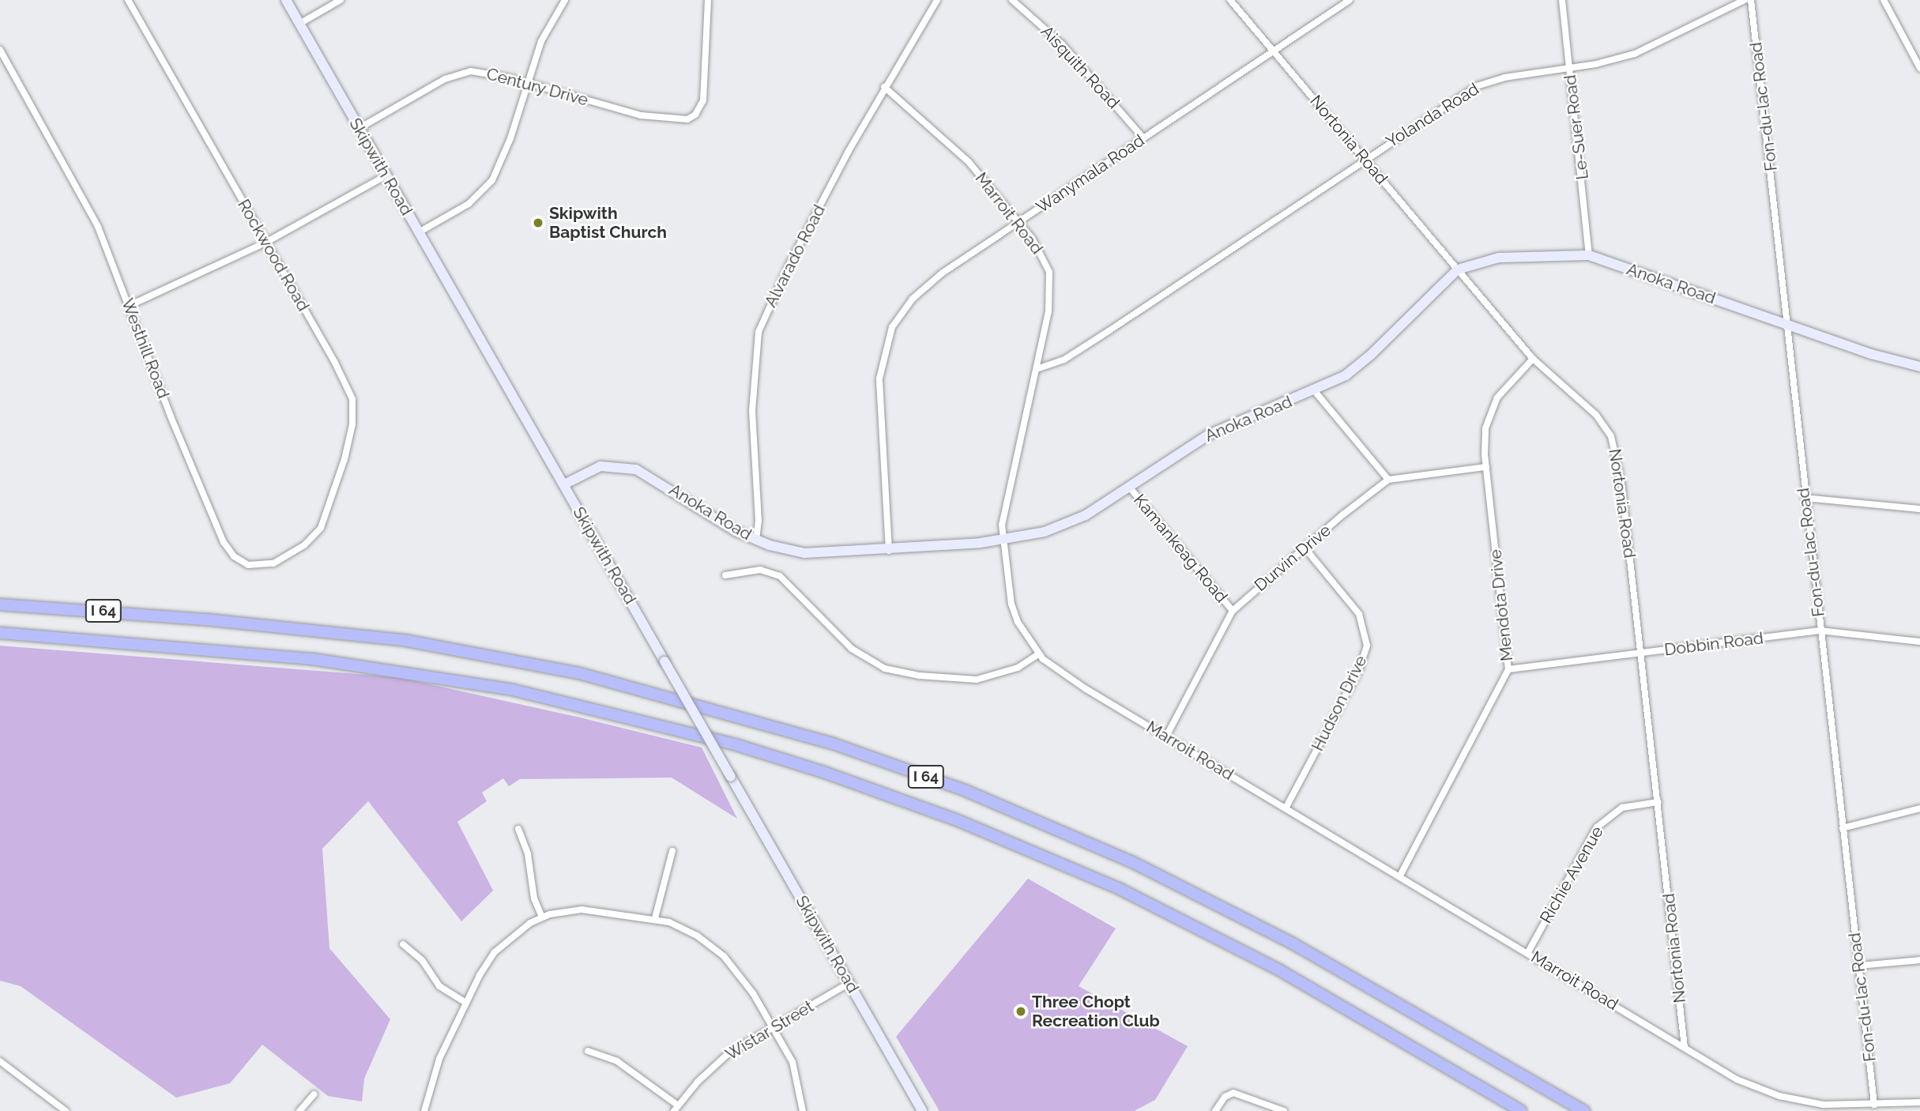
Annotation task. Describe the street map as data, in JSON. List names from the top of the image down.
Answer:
{
  "streets": {
    "highway": ["I 64"],
    "street": [
      "Aisquith Road",
      "Century Drive",
      "Fon-du-lac Road",
      "Yolanda Road",
      "Le-Suer Road",
      "Nortonia Road",
      "Skipwith Road",
      "Wanymala Road",
      "Marroit Road",
      "Rockwood Road",
      "Alvarado Road",
      "Anoka Road",
      "Westhill Road",
      "Kamankeag Road",
      "Durvin Drive",
      "Mendota Drive",
      "Dobbin Road",
      "Hudson Drive",
      "Richie Avenue",
      "Wistar Street"
    ]
  },
  "crossings": [
    ["Aisquith Road", "Wanymala Road"],
    ["Century Drive", "Skipwith Road"],
    ["Fon-du-lac Road", "Marroit Road"],
    ["Fon-du-lac Road", "Anoka Road"],
    ["Fon-du-lac Road", "Dobbin Road"],
    ["Yolanda Road", "Le-Suer Road"],
    ["Yolanda Road", "Nortonia Road"],
    ["Yolanda Road", "Marroit Road"],
    ["Le-Suer Road", "Anoka Road"],
    ["Nortonia Road", "Wanymala Road"],
    ["Nortonia Road", "Marroit Road"],
    ["Nortonia Road", "Anoka Road"],
    ["Nortonia Road", "Mendota Drive"],
    ["Nortonia Road", "Dobbin Road"],
    ["Nortonia Road", "Richie Avenue"],
    ["Skipwith Road", "Anoka Road"],
    ["Skipwith Road", "Wistar Street"],
    ["Wanymala Road", "Marroit Road"],
    ["Wanymala Road", "Anoka Road"],
    ["Marroit Road", "Alvarado Road"],
    ["Marroit Road", "Anoka Road"],
    ["Marroit Road", "Durvin Drive"],
    ["Marroit Road", "Mendota Drive"],
    ["Marroit Road", "Hudson Drive"],
    ["Marroit Road", "Richie Avenue"],
    ["Rockwood Road", "Westhill Road"],
    ["Alvarado Road", "Anoka Road"],
    ["Anoka Road", "Kamankeag Road"],
    ["Kamankeag Road", "Durvin Drive"],
    ["Durvin Drive", "Hudson Drive"],
    ["Mendota Drive", "Dobbin Road"]
  ],
  "places": ["Skipwith Baptist Church", "Three Chopt Recreation Club"]
}
